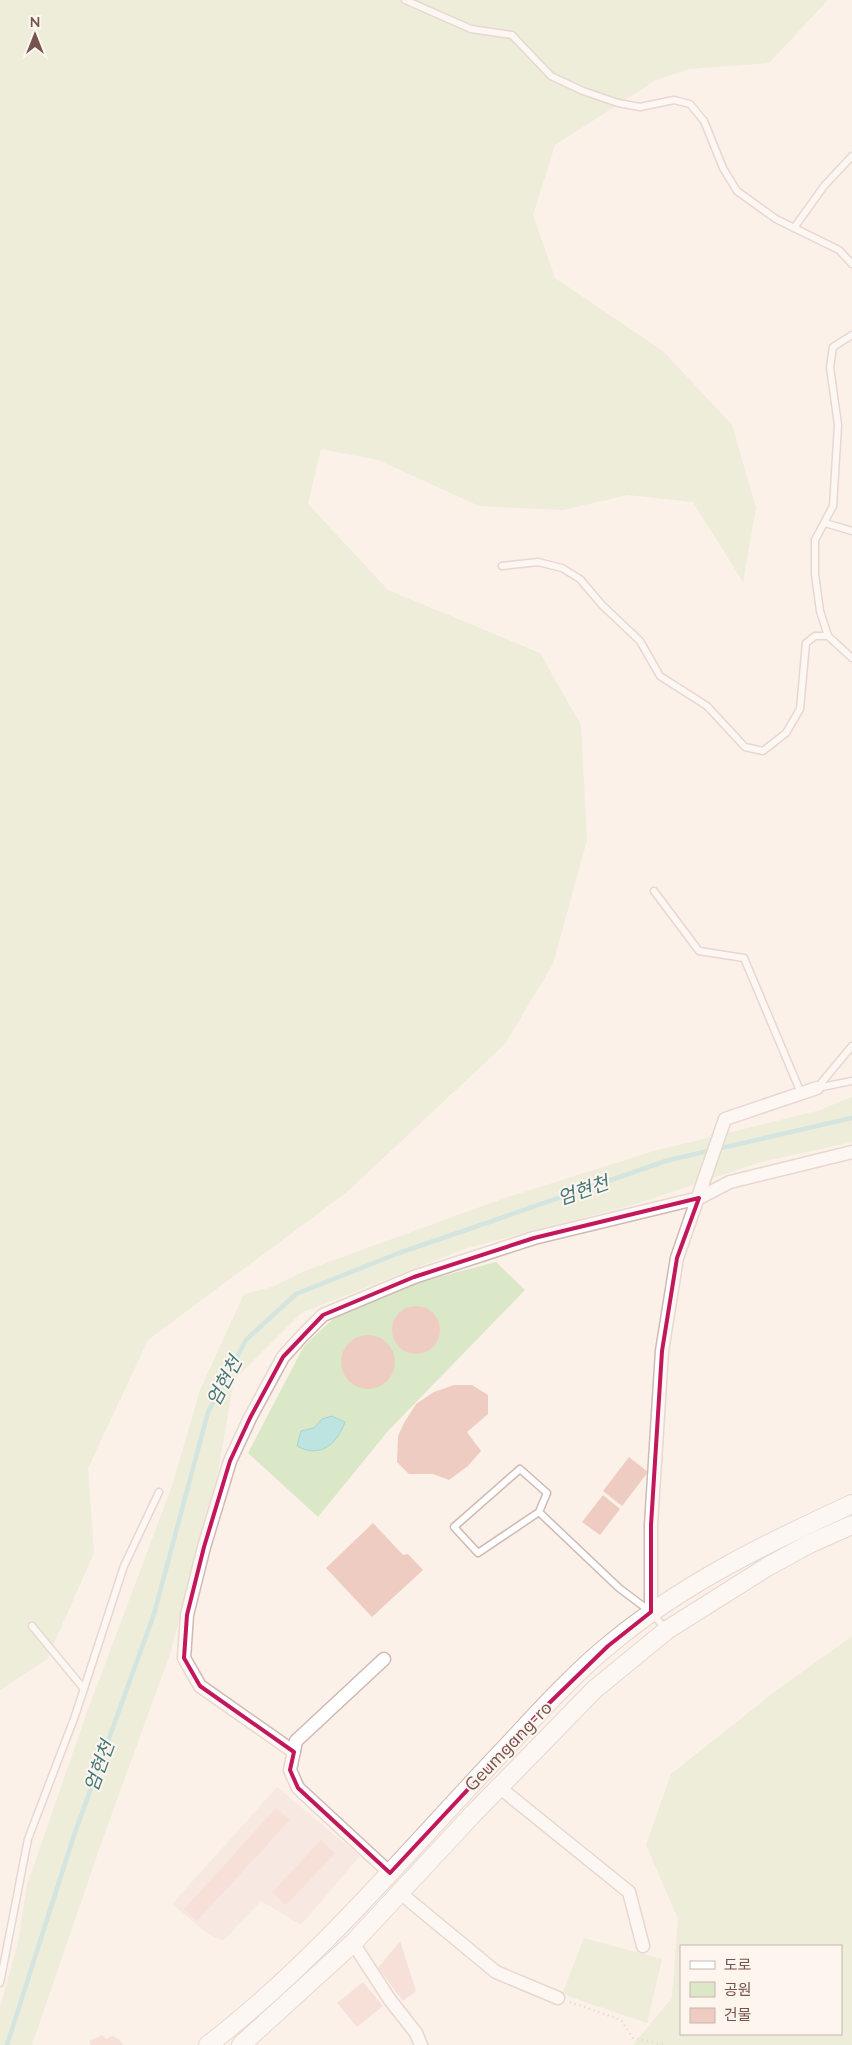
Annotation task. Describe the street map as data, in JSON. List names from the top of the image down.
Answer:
{
  "streets": {
    "main road": ["Geumgang-ro"]
  },
  "water": ["엄현천"],
  "legend": ["도로", "공원", "건물"],
  "north": "top"
}
